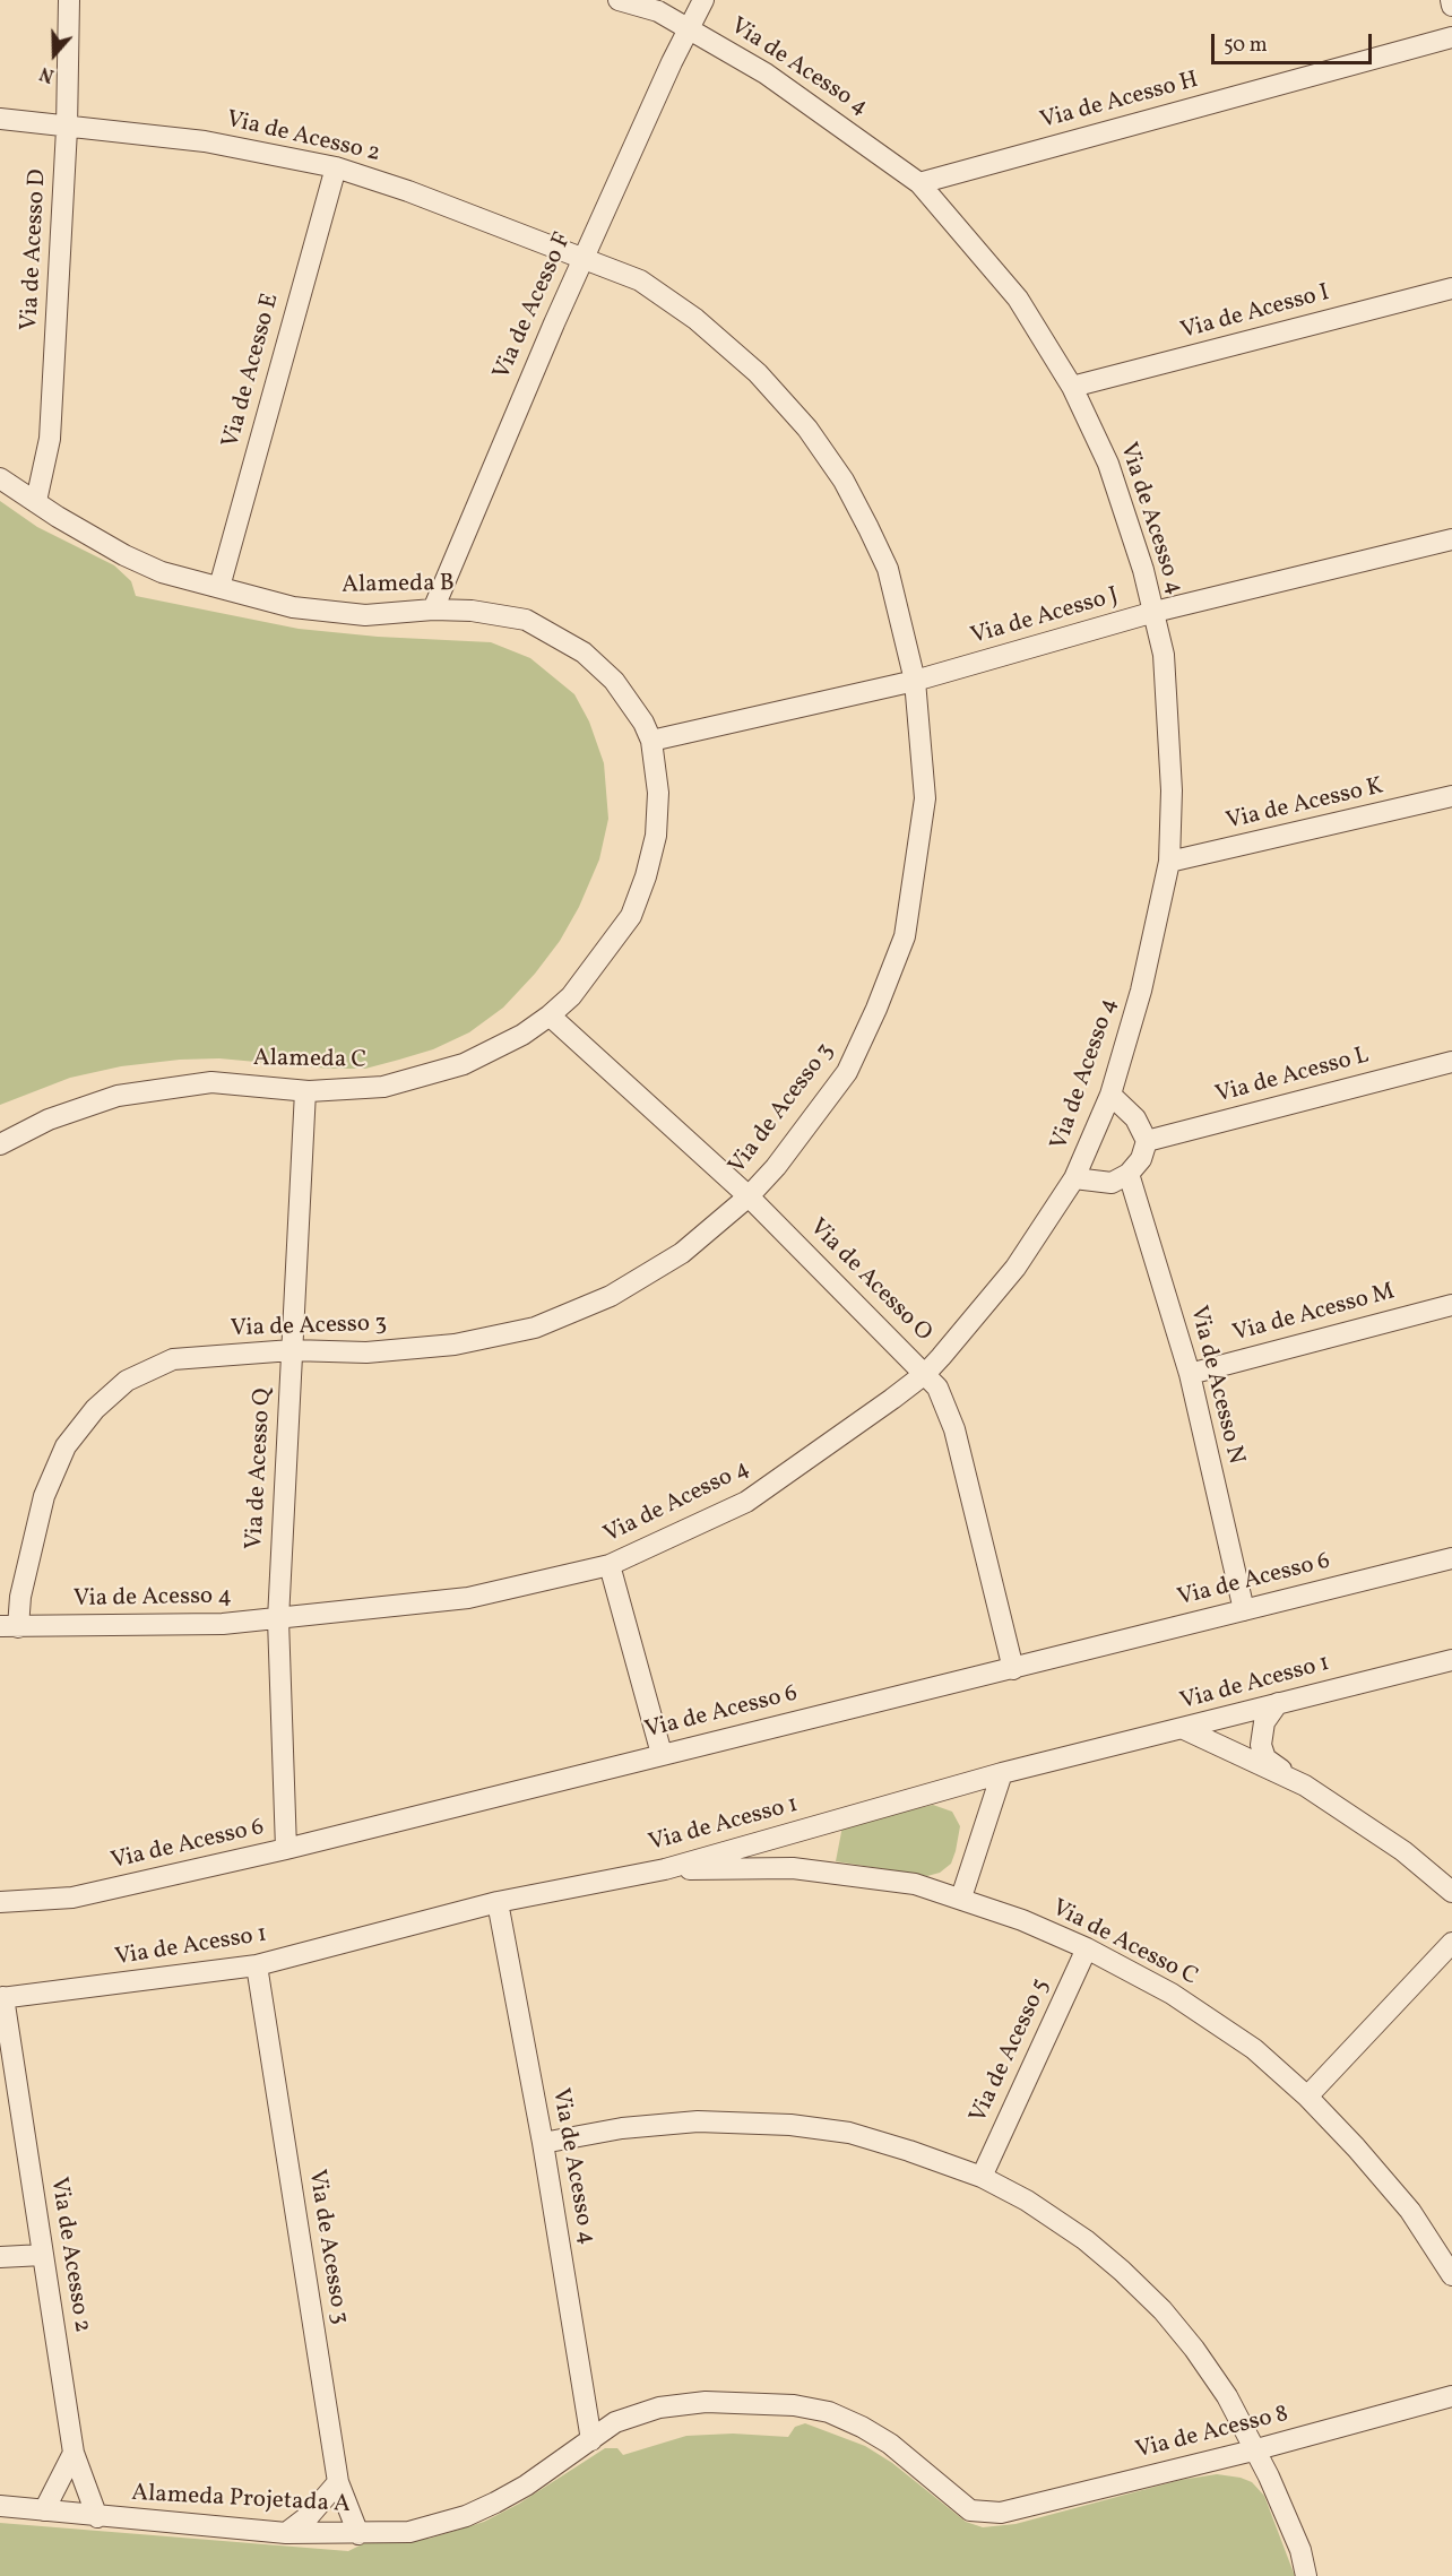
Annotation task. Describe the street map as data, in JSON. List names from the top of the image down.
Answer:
{
  "streets": {
    "street": [
      "Via de Acesso 4",
      "Via de Acesso H",
      "Via de Acesso 2",
      "Via de Acesso D",
      "Via de Acesso F",
      "Via de Acesso I",
      "Via de Acesso E",
      "Alameda B",
      "Via de Acesso J",
      "Via de Acesso K",
      "Alameda C",
      "Via de Acesso L",
      "Via de Acesso 3",
      "Via de Acesso O",
      "Via de Acesso M",
      "Via de Acesso N",
      "Via de Acesso Q",
      "Via de Acesso 6",
      "Via de Acesso 1",
      "Via de Acesso C",
      "Via de Acesso 5",
      "Via de Acesso 8",
      "Alameda Projetada A"
    ]
  },
  "crossings": [
    ["Via de Acesso 4", "Via de Acesso H"],
    ["Via de Acesso 4", "Via de Acesso F"],
    ["Via de Acesso 4", "Via de Acesso I"],
    ["Via de Acesso 4", "Via de Acesso J"],
    ["Via de Acesso 4", "Via de Acesso K"],
    ["Via de Acesso 4", "Via de Acesso 3"],
    ["Via de Acesso 4", "Via de Acesso O"],
    ["Via de Acesso 4", "Via de Acesso Q"],
    ["Via de Acesso 4", "Via de Acesso 1"],
    ["Via de Acesso 4", "Alameda Projetada A"],
    ["Via de Acesso 2", "Via de Acesso D"],
    ["Via de Acesso 2", "Via de Acesso F"],
    ["Via de Acesso 2", "Via de Acesso E"],
    ["Via de Acesso 2", "Via de Acesso 3"],
    ["Via de Acesso 2", "Via de Acesso 1"],
    ["Via de Acesso 2", "Alameda Projetada A"],
    ["Via de Acesso D", "Alameda B"],
    ["Via de Acesso F", "Alameda B"],
    ["Via de Acesso F", "Via de Acesso 3"],
    ["Via de Acesso E", "Alameda B"],
    ["Alameda B", "Via de Acesso J"],
    ["Alameda B", "Alameda C"],
    ["Via de Acesso J", "Alameda C"],
    ["Via de Acesso J", "Via de Acesso 3"],
    ["Alameda C", "Via de Acesso O"],
    ["Alameda C", "Via de Acesso Q"],
    ["Via de Acesso 3", "Via de Acesso O"],
    ["Via de Acesso 3", "Via de Acesso Q"],
    ["Via de Acesso 3", "Via de Acesso 1"],
    ["Via de Acesso 3", "Alameda Projetada A"],
    ["Via de Acesso O", "Via de Acesso 6"],
    ["Via de Acesso M", "Via de Acesso N"],
    ["Via de Acesso N", "Via de Acesso 6"],
    ["Via de Acesso Q", "Via de Acesso 6"],
    ["Via de Acesso 1", "Via de Acesso C"],
    ["Via de Acesso C", "Via de Acesso 5"],
    ["Via de Acesso 8", "Alameda Projetada A"]
  ],
  "scale_bar": "50 m",
  "north": "bottom"
}
